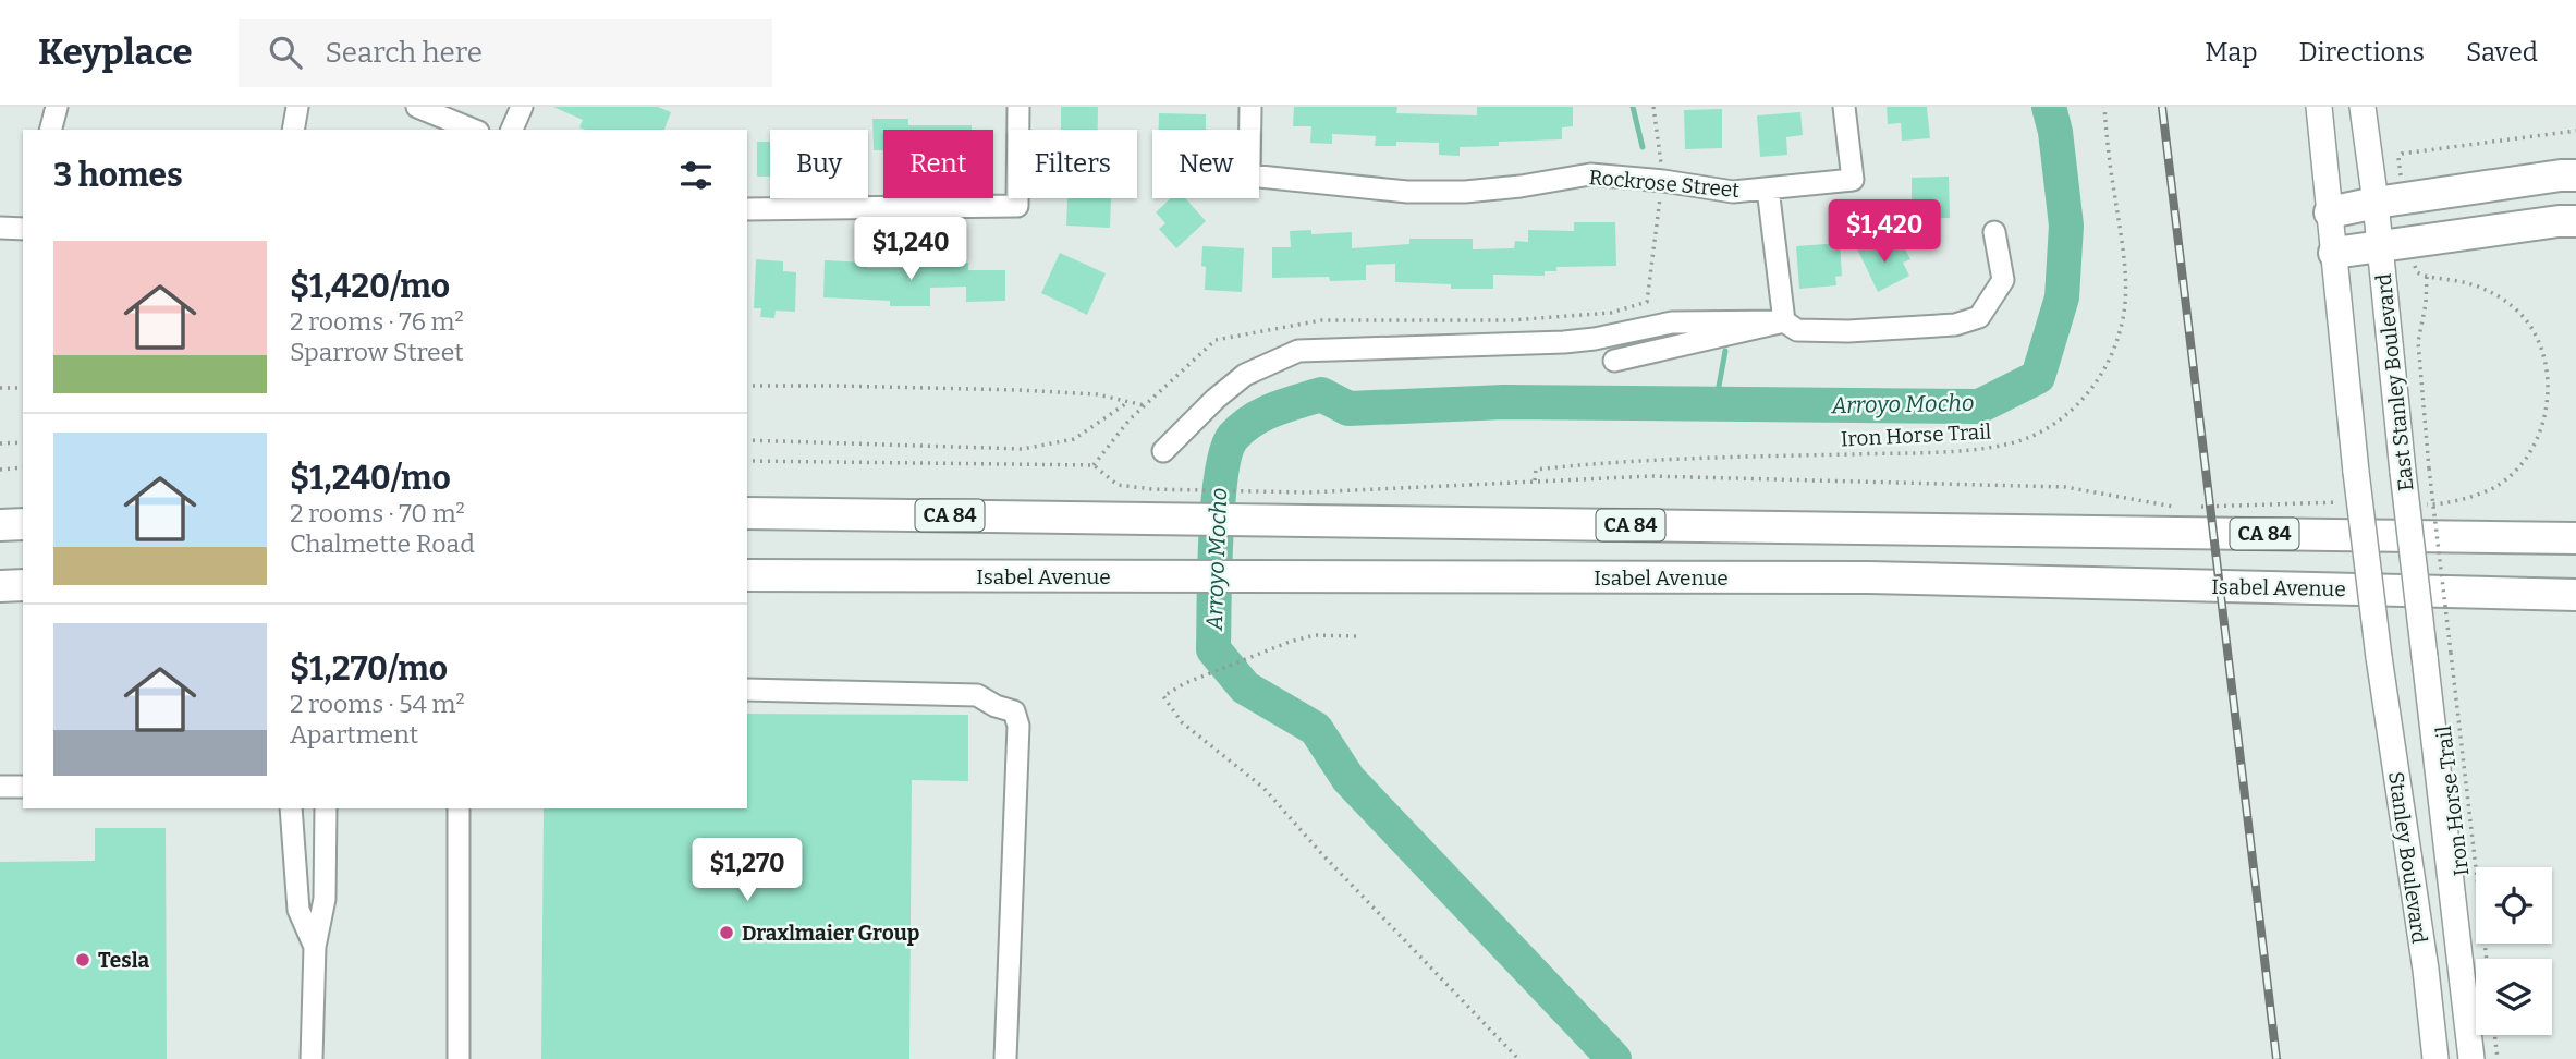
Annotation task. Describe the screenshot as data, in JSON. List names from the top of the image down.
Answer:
{
  "streets": {
    "highway": ["CA 84", "Isabel Avenue"],
    "main road": ["East Stanley Boulevard", "Stanley Boulevard"],
    "street": ["Rockrose Street"],
    "path": ["Iron Horse Trail"]
  },
  "crossings": [
    ["East Stanley Boulevard", "Stanley Boulevard"]
  ],
  "water": ["Arroyo Mocho"],
  "places": ["Draxlmaier Group", "Tesla"],
  "page": {
    "header": "Keyplace",
    "search": "Search here",
    "nav": ["Map", "Directions", "Saved"],
    "chip": [
      "Buy",
      "Rent",
      "Filters",
      "New"
    ],
    "heading": "3 homes",
    "price": ["$1,420", "$1,240", "$1,270"],
    "list": [
      {
        "name": "$1,420/mo",
        "note": "2 rooms · 76 m² · Sparrow Street"
      },
      {
        "name": "$1,240/mo",
        "note": "2 rooms · 70 m² · Chalmette Road"
      },
      {
        "name": "$1,270/mo",
        "note": "2 rooms · 54 m² · Apartment"
      }
    ]
  }
}
